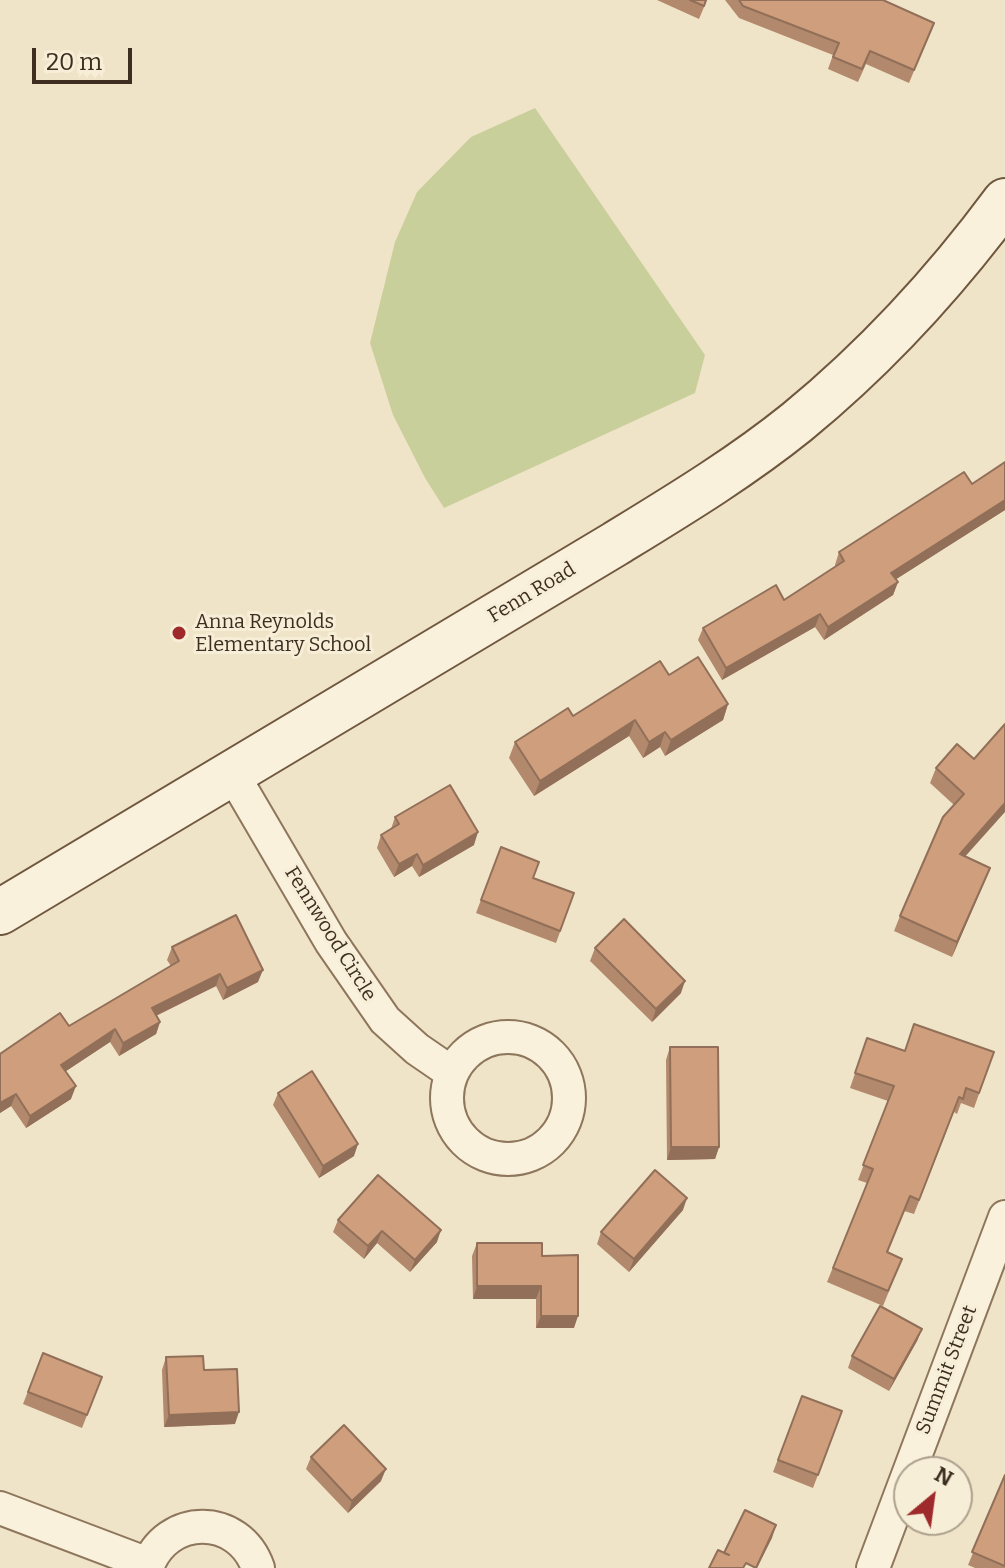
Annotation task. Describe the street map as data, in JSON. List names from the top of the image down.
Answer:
{
  "streets": {
    "street": ["Fenn Road", "Fennwood Circle", "Summit Street"]
  },
  "crossings": [
    ["Fenn Road", "Fennwood Circle"]
  ],
  "places": ["Anna Reynolds Elementary School"],
  "scale_bar": "20 m",
  "north": "top right"
}
